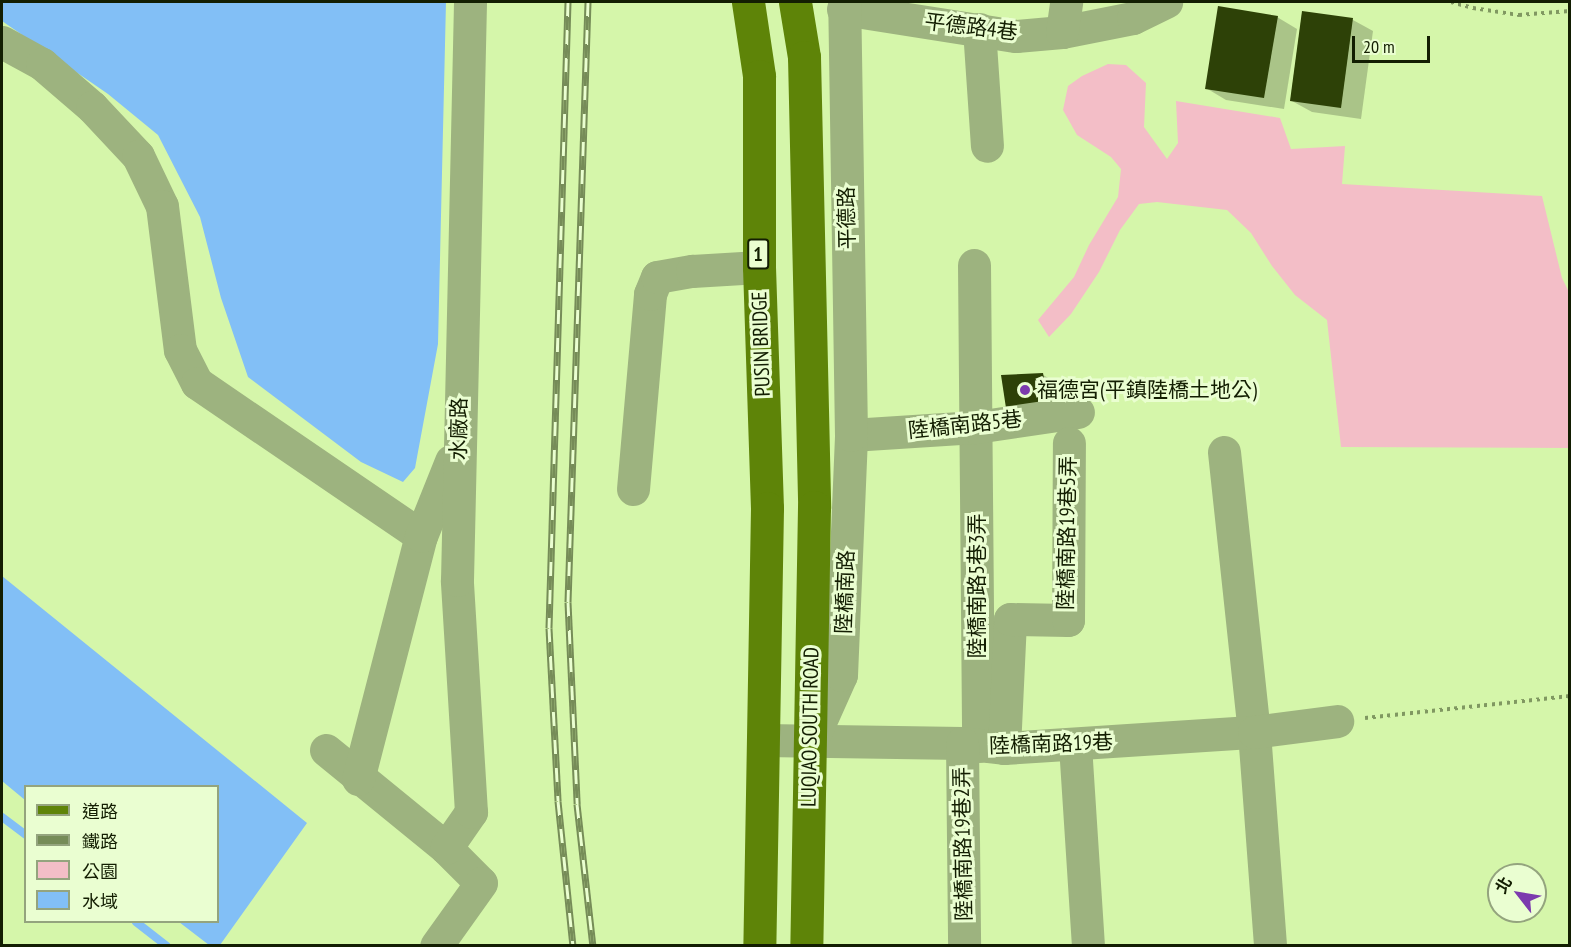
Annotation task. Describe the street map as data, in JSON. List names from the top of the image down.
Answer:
{
  "streets": {
    "main road": ["1", "PUSIN BRIDGE", "LUQIAO SOUTH ROAD"],
    "street": [
      "平德路4巷",
      "平德路",
      "陸橋南路5巷",
      "水廠路",
      "陸橋南路19巷5弄",
      "陸橋南路5巷3弄",
      "陸橋南路",
      "陸橋南路19巷",
      "陸橋南路19巷2弄"
    ]
  },
  "crossings": [
    ["平德路4巷", "平德路"],
    ["平德路", "陸橋南路5巷"],
    ["平德路", "陸橋南路"],
    ["1", "PUSIN BRIDGE"],
    ["1", "陸橋南路19巷"],
    ["PUSIN BRIDGE", "陸橋南路19巷"],
    ["陸橋南路5巷", "陸橋南路19巷5弄"],
    ["陸橋南路5巷", "陸橋南路5巷3弄"],
    ["陸橋南路5巷", "陸橋南路"],
    ["陸橋南路19巷5弄", "陸橋南路5巷3弄"],
    ["陸橋南路19巷5弄", "陸橋南路19巷"],
    ["陸橋南路19巷5弄", "陸橋南路19巷2弄"],
    ["陸橋南路5巷3弄", "陸橋南路19巷"],
    ["陸橋南路5巷3弄", "陸橋南路19巷2弄"],
    ["陸橋南路", "LUQIAO SOUTH ROAD"],
    ["陸橋南路", "陸橋南路19巷"],
    ["LUQIAO SOUTH ROAD", "陸橋南路19巷"],
    ["陸橋南路19巷", "陸橋南路19巷2弄"]
  ],
  "places": ["福德宮(平鎮陸橋土地公)"],
  "legend": [
    "道路",
    "鐵路",
    "公園",
    "水域"
  ],
  "scale_bar": "20 m",
  "north": "top left"
}
